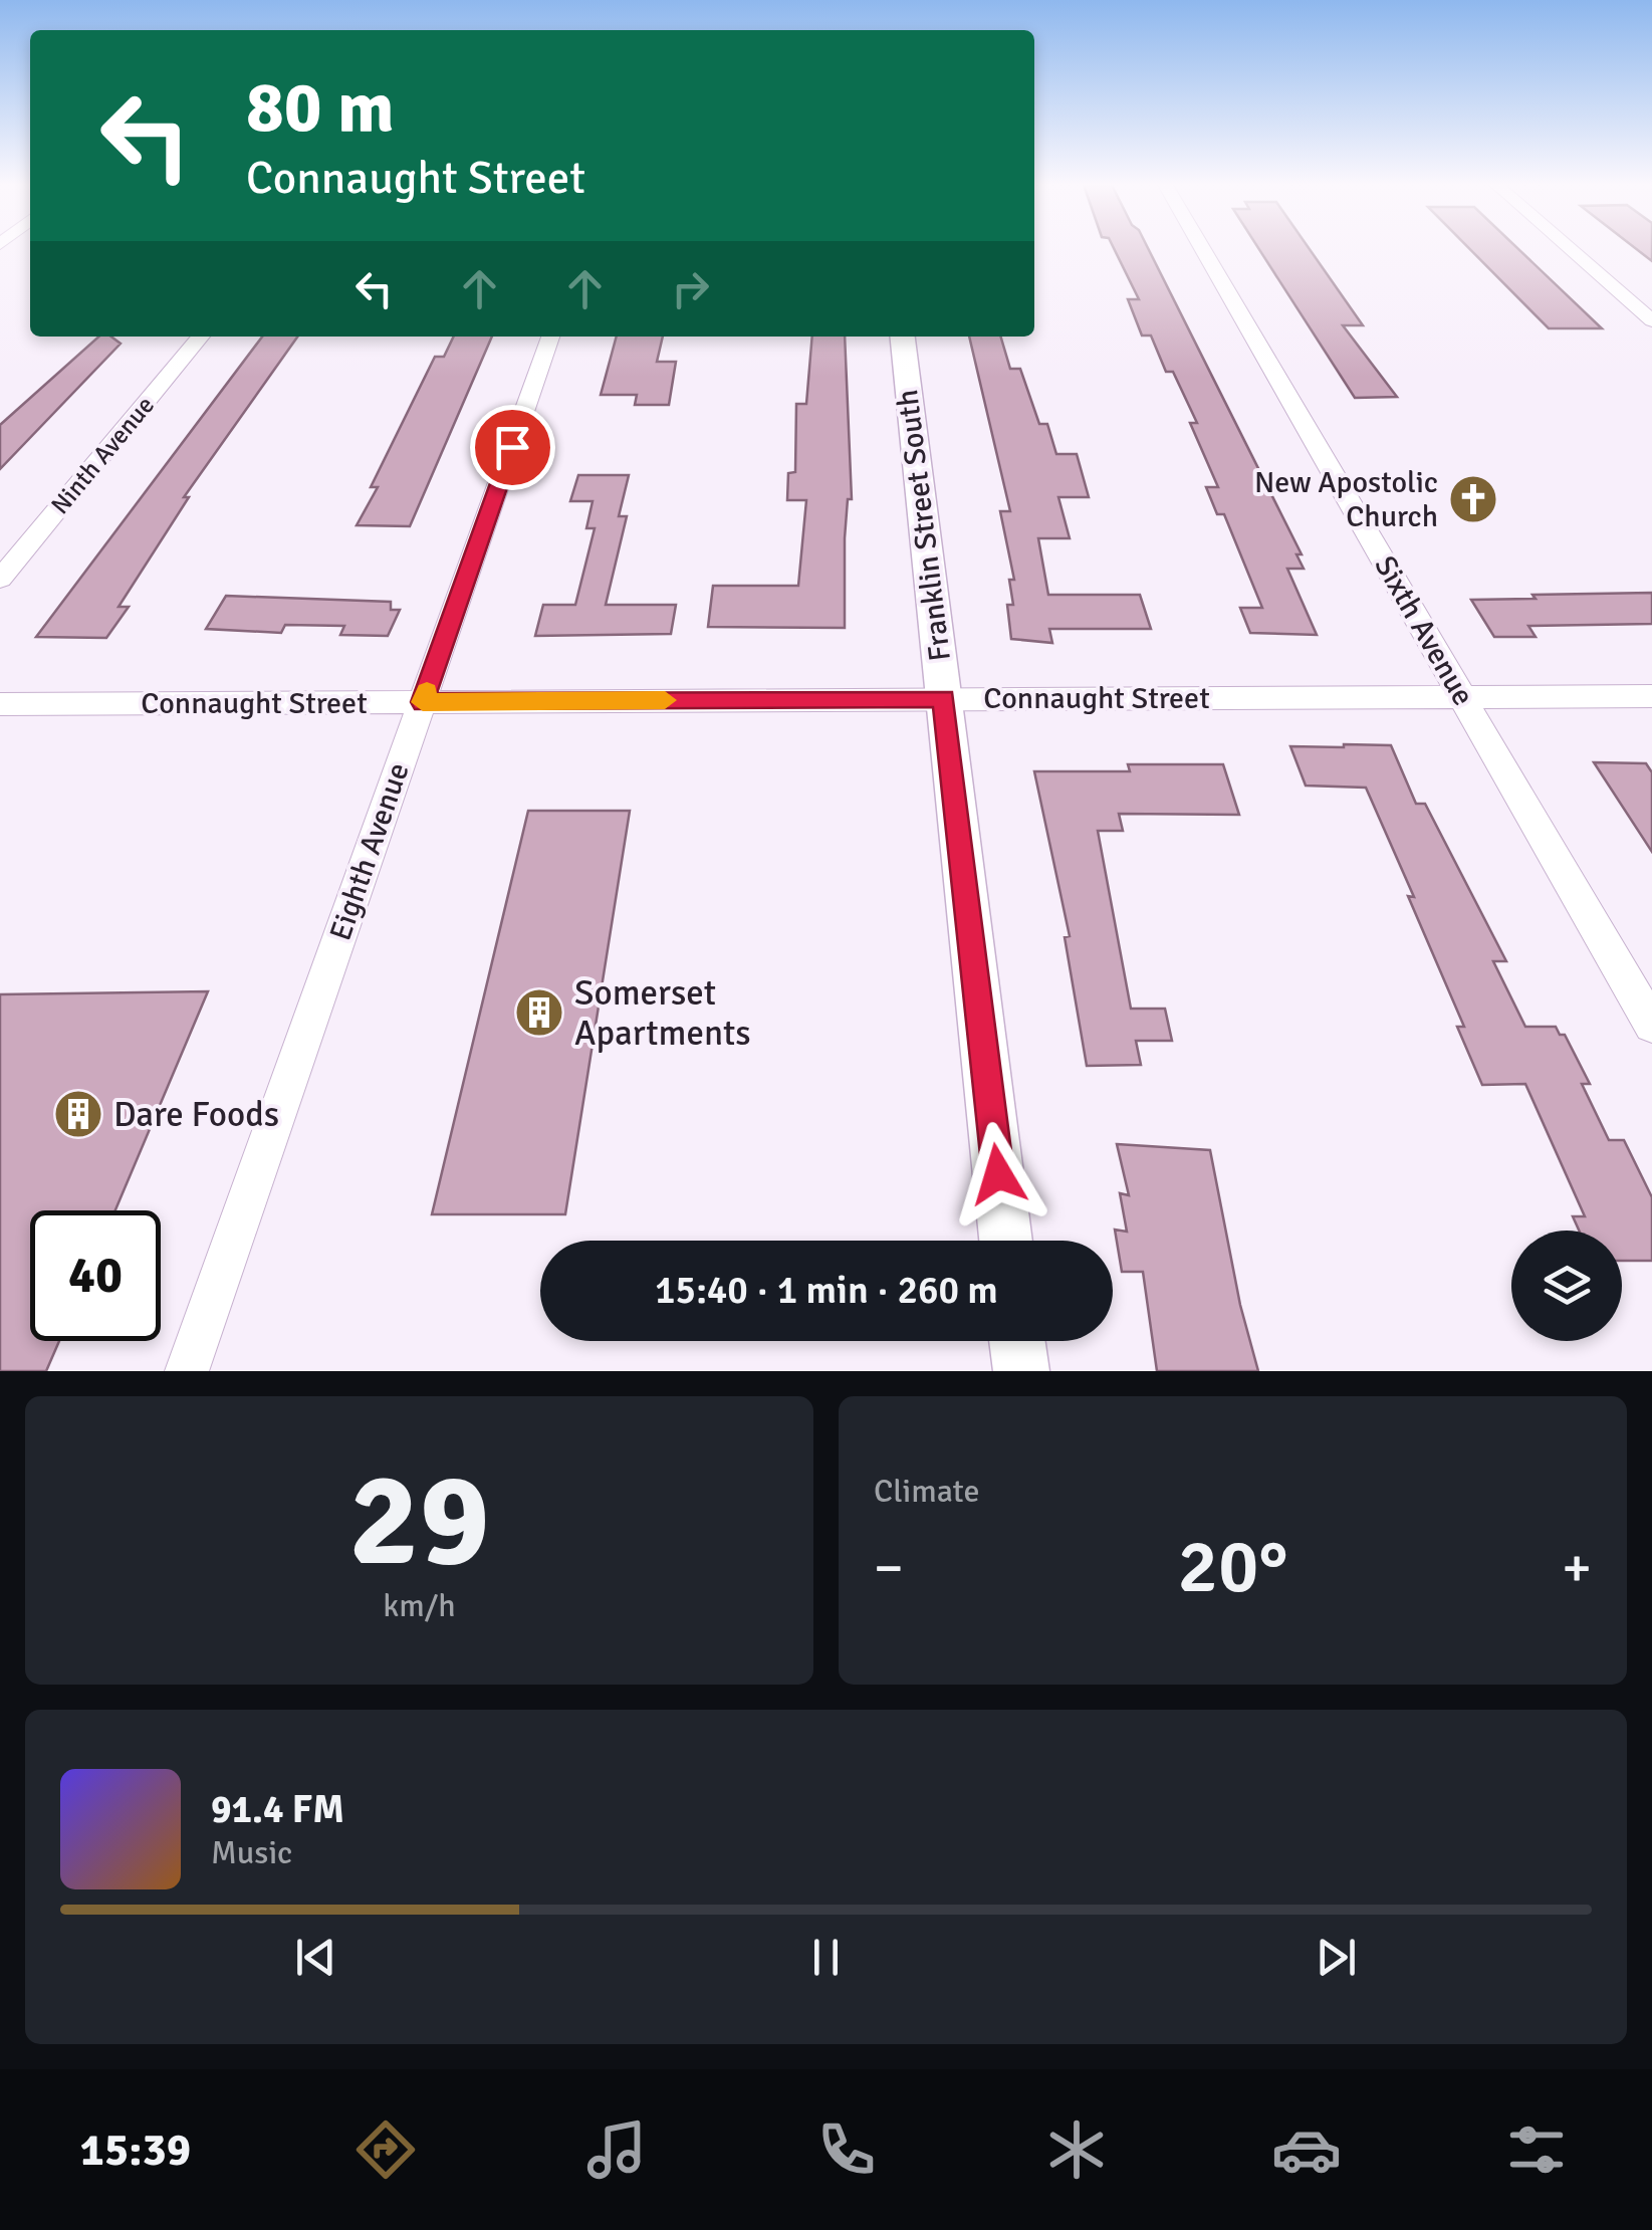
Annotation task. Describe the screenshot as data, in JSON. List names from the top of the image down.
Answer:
{
  "streets": {
    "street": [
      "Ninth Avenue",
      "Franklin Street South",
      "Sixth Avenue",
      "Connaught Street",
      "Eighth Avenue"
    ]
  },
  "crossings": [
    ["Franklin Street South", "Connaught Street"],
    ["Sixth Avenue", "Connaught Street"],
    ["Connaught Street", "Eighth Avenue"]
  ],
  "places": {
    "church": ["New Apostolic Church"],
    "building": ["Somerset Apartments", "Dare Foods"]
  },
  "page": {
    "turn": ["80 m", "Connaught Street"],
    "limit": "40",
    "trip": "15:40 · 1 min · 260 m",
    "tile": [
      ["29", "km/h"],
      "Climate"
    ],
    "heat": ["−", "20°", "+"],
    "song": ["91.4 FM", "Music"],
    "tabs": "15:39"
  }
}
